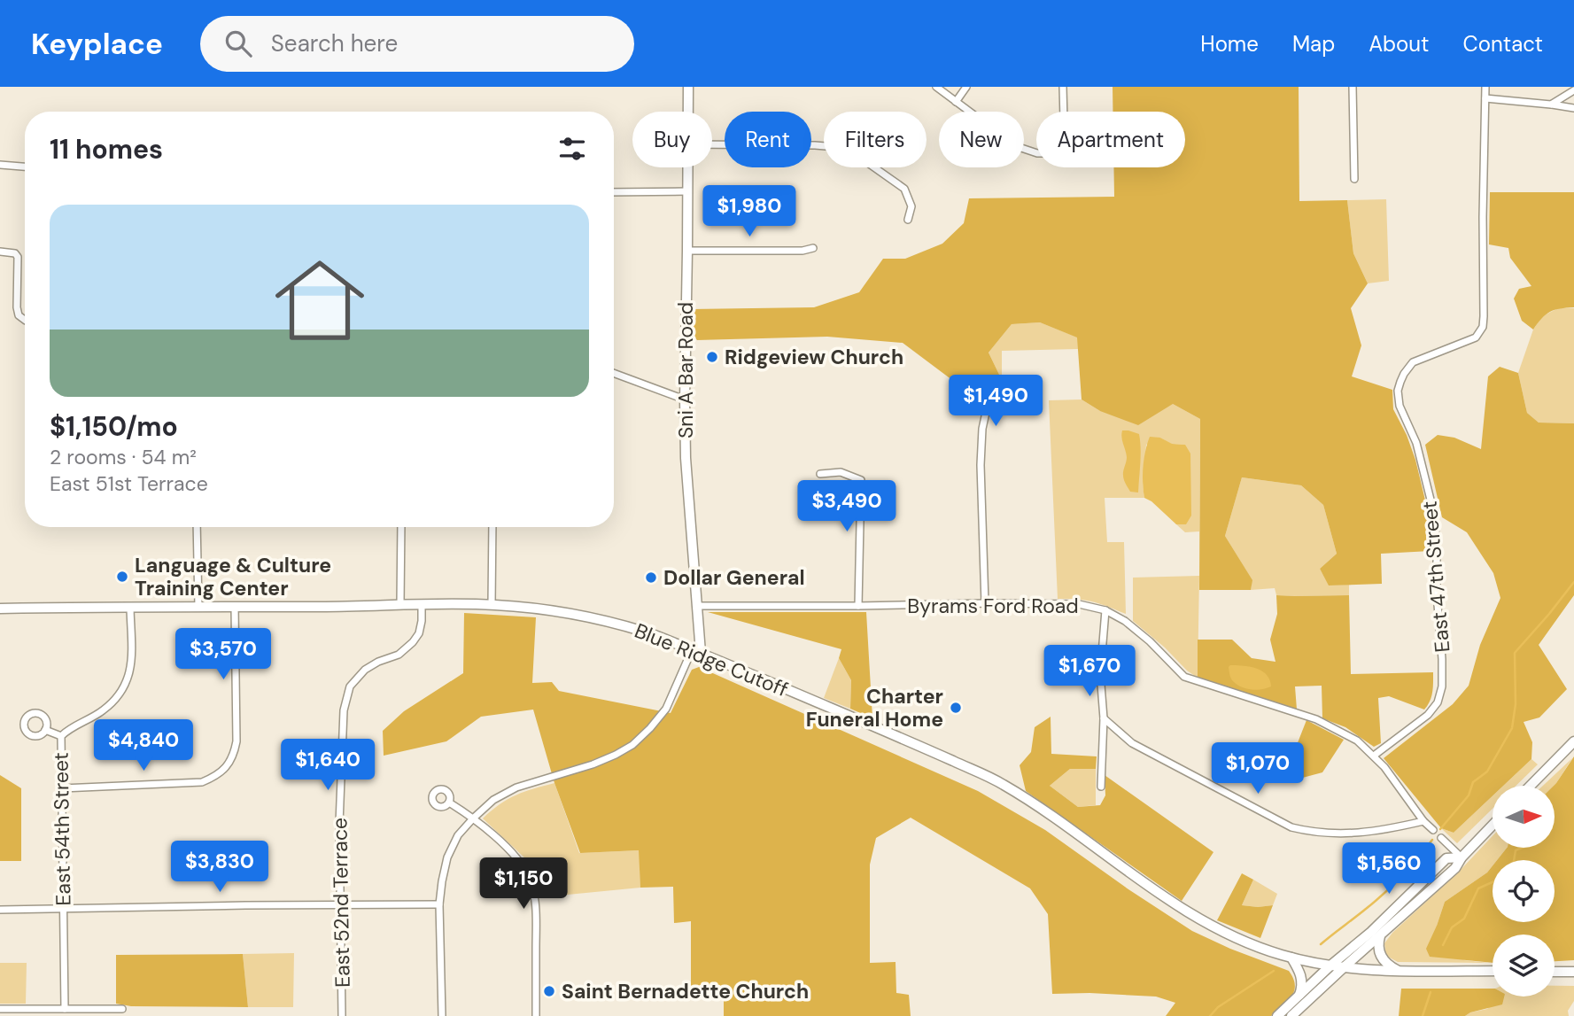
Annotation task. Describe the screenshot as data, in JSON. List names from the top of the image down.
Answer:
{
  "streets": {
    "main road": ["Sni A Bar Road", "Blue Ridge Cutoff"],
    "street": [
      "East 47th Street",
      "Byrams Ford Road",
      "East 54th Street",
      "East 52nd Terrace"
    ]
  },
  "crossings": [
    ["Sni A Bar Road", "Byrams Ford Road"],
    ["Sni A Bar Road", "Blue Ridge Cutoff"],
    ["East 47th Street", "Byrams Ford Road"],
    ["Blue Ridge Cutoff", "East 54th Street"],
    ["Blue Ridge Cutoff", "East 52nd Terrace"]
  ],
  "places": [
    "Ridgeview Church",
    "Language & Culture Training Center",
    "Dollar General",
    "Charter Funeral Home",
    "Saint Bernadette Church"
  ],
  "north": "right",
  "page": {
    "header": "Keyplace",
    "search": "Search here",
    "nav": [
      "Home",
      "Map",
      "About",
      "Contact"
    ],
    "chip": [
      "Buy",
      "Rent",
      "Filters",
      "New",
      "Apartment"
    ],
    "heading": "11 homes",
    "price": [
      "$1,980",
      "$1,490",
      "$3,490",
      "$3,570",
      "$1,670",
      "$4,840",
      "$1,640",
      "$1,070",
      "$3,830",
      "$1,560",
      "$1,150"
    ],
    "list": [
      {
        "name": "$1,150/mo",
        "note": "2 rooms · 54 m² · East 51st Terrace"
      }
    ]
  }
}
